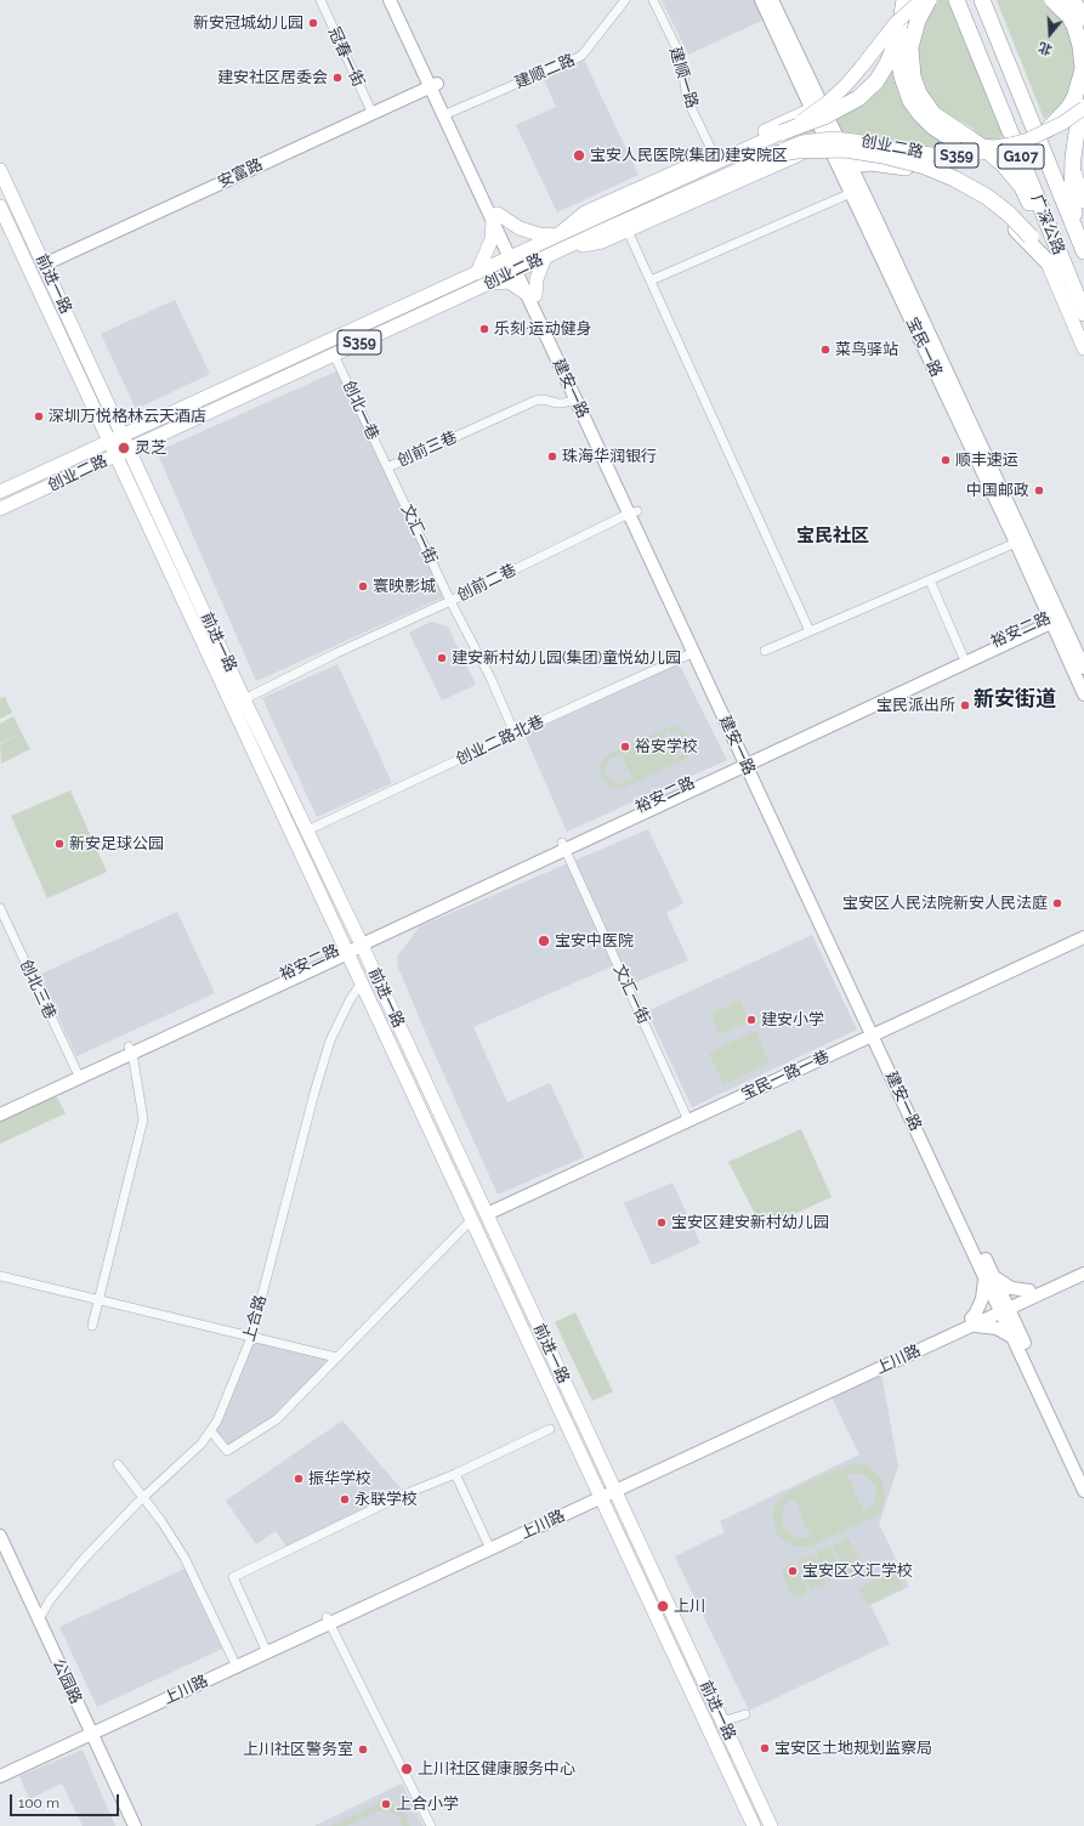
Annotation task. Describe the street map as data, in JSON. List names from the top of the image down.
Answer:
{
  "streets": {
    "highway": ["G107", "广深公路"],
    "main road": [
      "创业二路",
      "S359",
      "安富路",
      "前进一路",
      "宝民一路",
      "建安一路",
      "裕安二路",
      "宝民一路一巷",
      "上川路",
      "公园路"
    ],
    "street": [
      "冠春一街",
      "建顺二路",
      "建顺一路",
      "创北一巷",
      "创前三巷",
      "文汇一街",
      "创前二巷",
      "创业二路北巷",
      "创北三巷",
      "上合路"
    ]
  },
  "crossings": [
    ["冠春一街", "安富路"],
    ["建顺二路", "建安一路"],
    ["创业二路", "前进一路"],
    ["创业二路", "建安一路"],
    ["创业二路", "创北一巷"],
    ["安富路", "前进一路"],
    ["安富路", "建安一路"],
    ["前进一路", "创前二巷"],
    ["前进一路", "裕安二路"],
    ["前进一路", "创业二路北巷"],
    ["前进一路", "宝民一路一巷"],
    ["前进一路", "上合路"],
    ["前进一路", "上川路"],
    ["宝民一路", "裕安二路"],
    ["建安一路", "创前三巷"],
    ["建安一路", "创前二巷"],
    ["建安一路", "裕安二路"],
    ["建安一路", "创业二路北巷"],
    ["建安一路", "宝民一路一巷"],
    ["建安一路", "上川路"],
    ["创北一巷", "创前三巷"],
    ["创北一巷", "文汇一街"],
    ["创前三巷", "文汇一街"],
    ["文汇一街", "创前二巷"],
    ["文汇一街", "裕安二路"],
    ["文汇一街", "创业二路北巷"],
    ["文汇一街", "宝民一路一巷"],
    ["裕安二路", "创北三巷"],
    ["上合路", "公园路"],
    ["上川路", "公园路"]
  ],
  "districts": ["宝民社区", "新安街道"],
  "places": [
    "新安冠城幼儿园",
    "建安社区居委会",
    "宝安人民医院(集团)建安院区",
    "乐刻·运动健身",
    "菜鸟驿站",
    "深圳万悦格林云天酒店",
    "灵芝",
    "珠海华润银行",
    "顺丰速运",
    "中国邮政",
    "寰映影城",
    "建安新村幼儿园(集团)童悦幼儿园",
    "宝民派出所",
    "裕安学校",
    "新安足球公园",
    "宝安区人民法院新安人民法庭",
    "宝安中医院",
    "建安小学",
    "宝安区建安新村幼儿园",
    "振华学校",
    "永联学校",
    "宝安区文汇学校",
    "上川",
    "宝安区土地规划监察局",
    "上川社区警务室",
    "上川社区健康服务中心",
    "上合小学"
  ],
  "scale_bar": "100 m",
  "north": "bottom"
}
